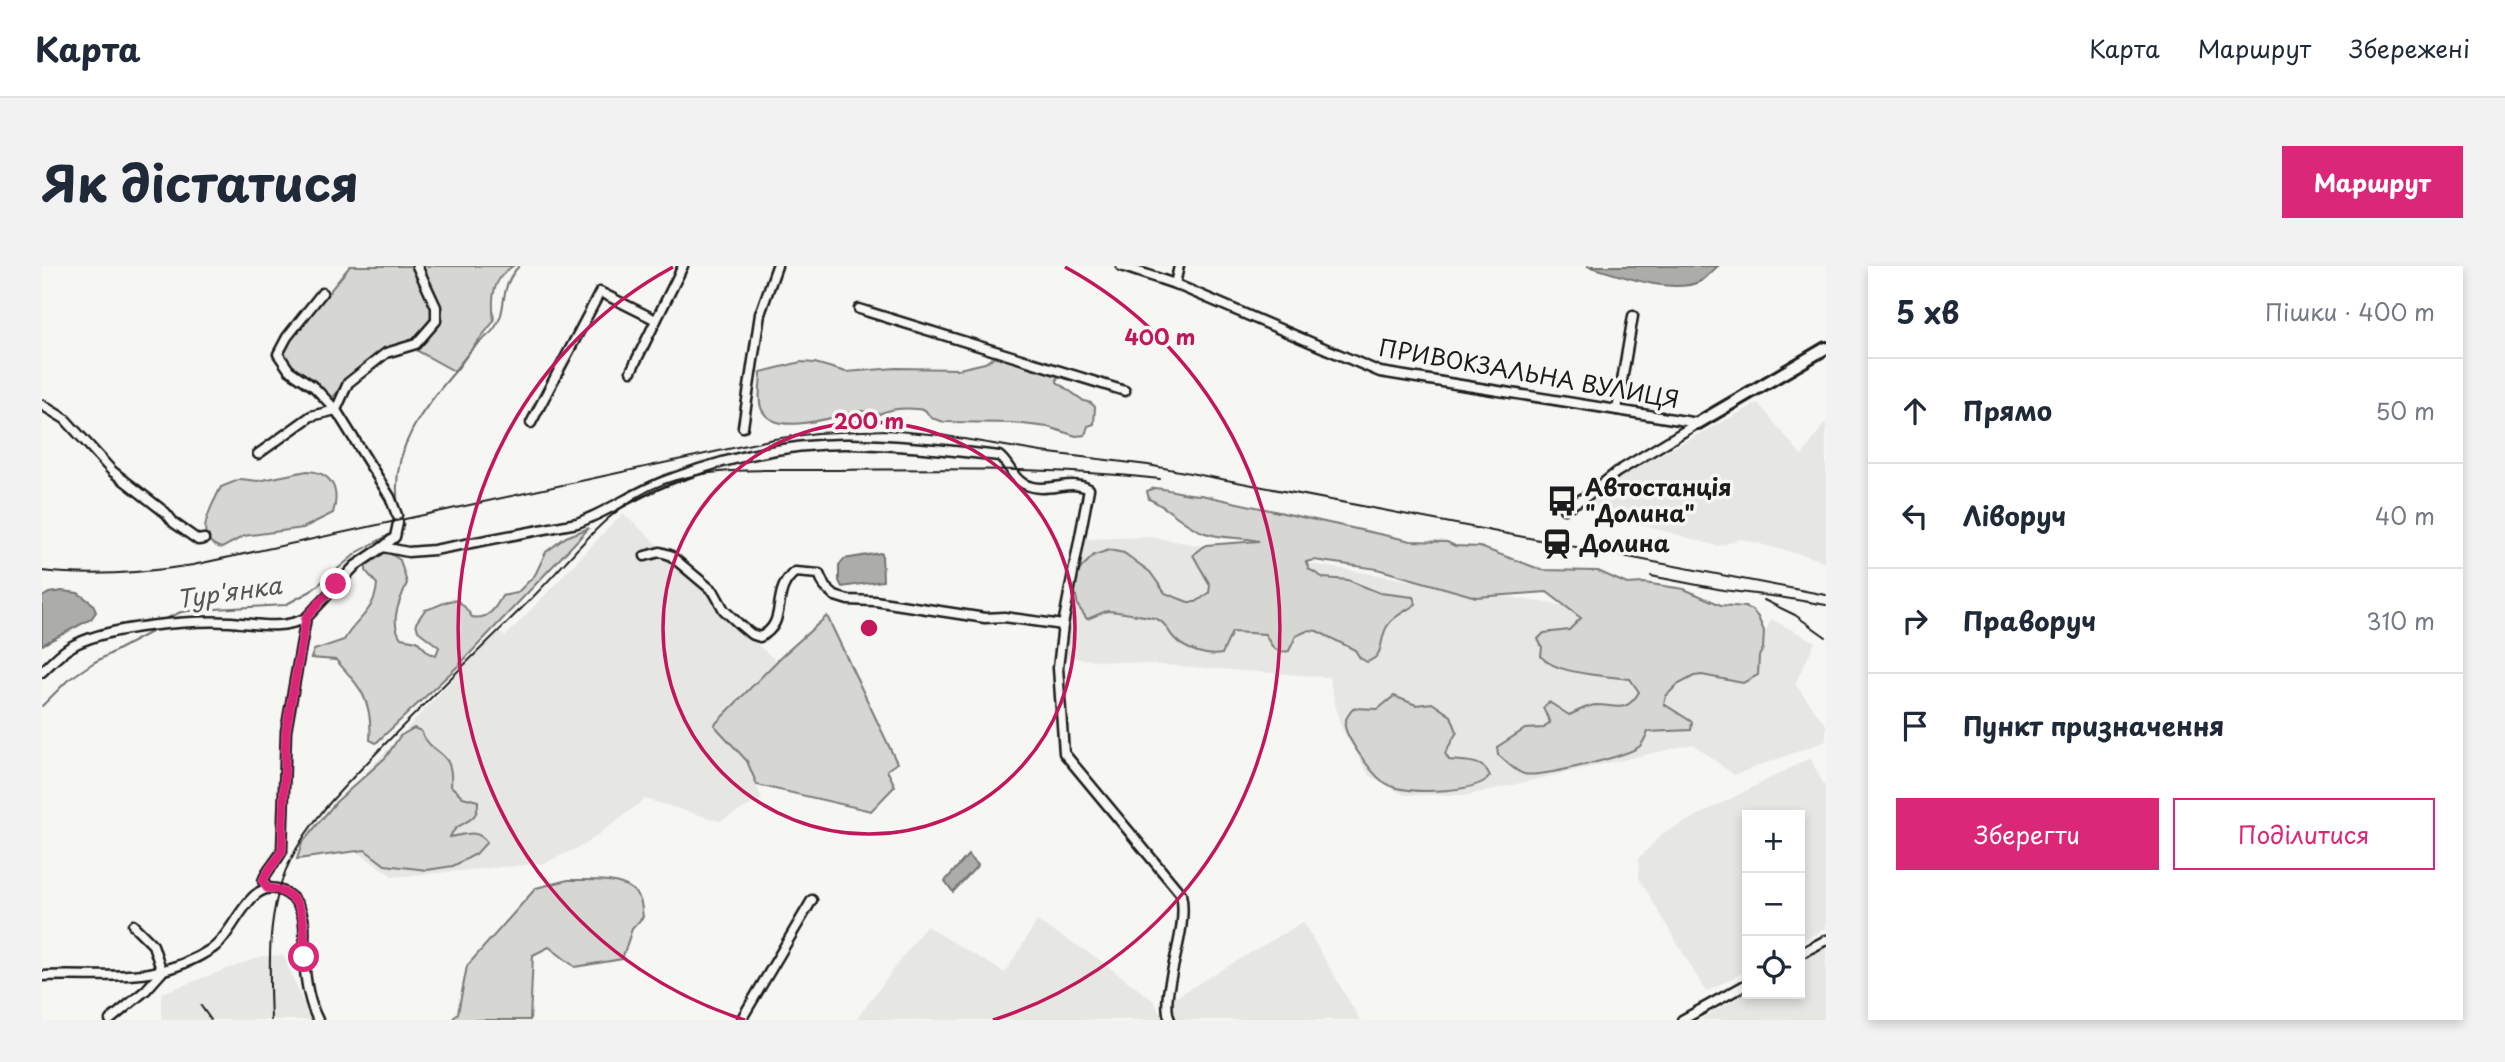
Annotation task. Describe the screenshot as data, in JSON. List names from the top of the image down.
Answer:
{
  "streets": {
    "street": ["ПРИВОКЗАЛЬНА ВУЛИЦЯ"]
  },
  "water": ["Тур'янка"],
  "places": {
    "bus stop": ["Автостанція \"Долина\""],
    "station": ["Долина"]
  },
  "page": {
    "header": "Карта",
    "nav": ["Карта", "Маршрут", "Збережені"],
    "title": "Як дістатися",
    "buttons": [
      "Маршрут",
      ["Зберегти", "Поділитися"]
    ],
    "heading": ["5 хв", "Пішки · 400 m"],
    "list": [
      ["Прямо", "50 m"],
      ["Ліворуч", "40 m"],
      ["Праворуч", "310 m"],
      "Пункт призначення"
    ],
    "map_buttons": ["+", "−"]
  },
  "rings": ["400 m", "200 m"]
}
